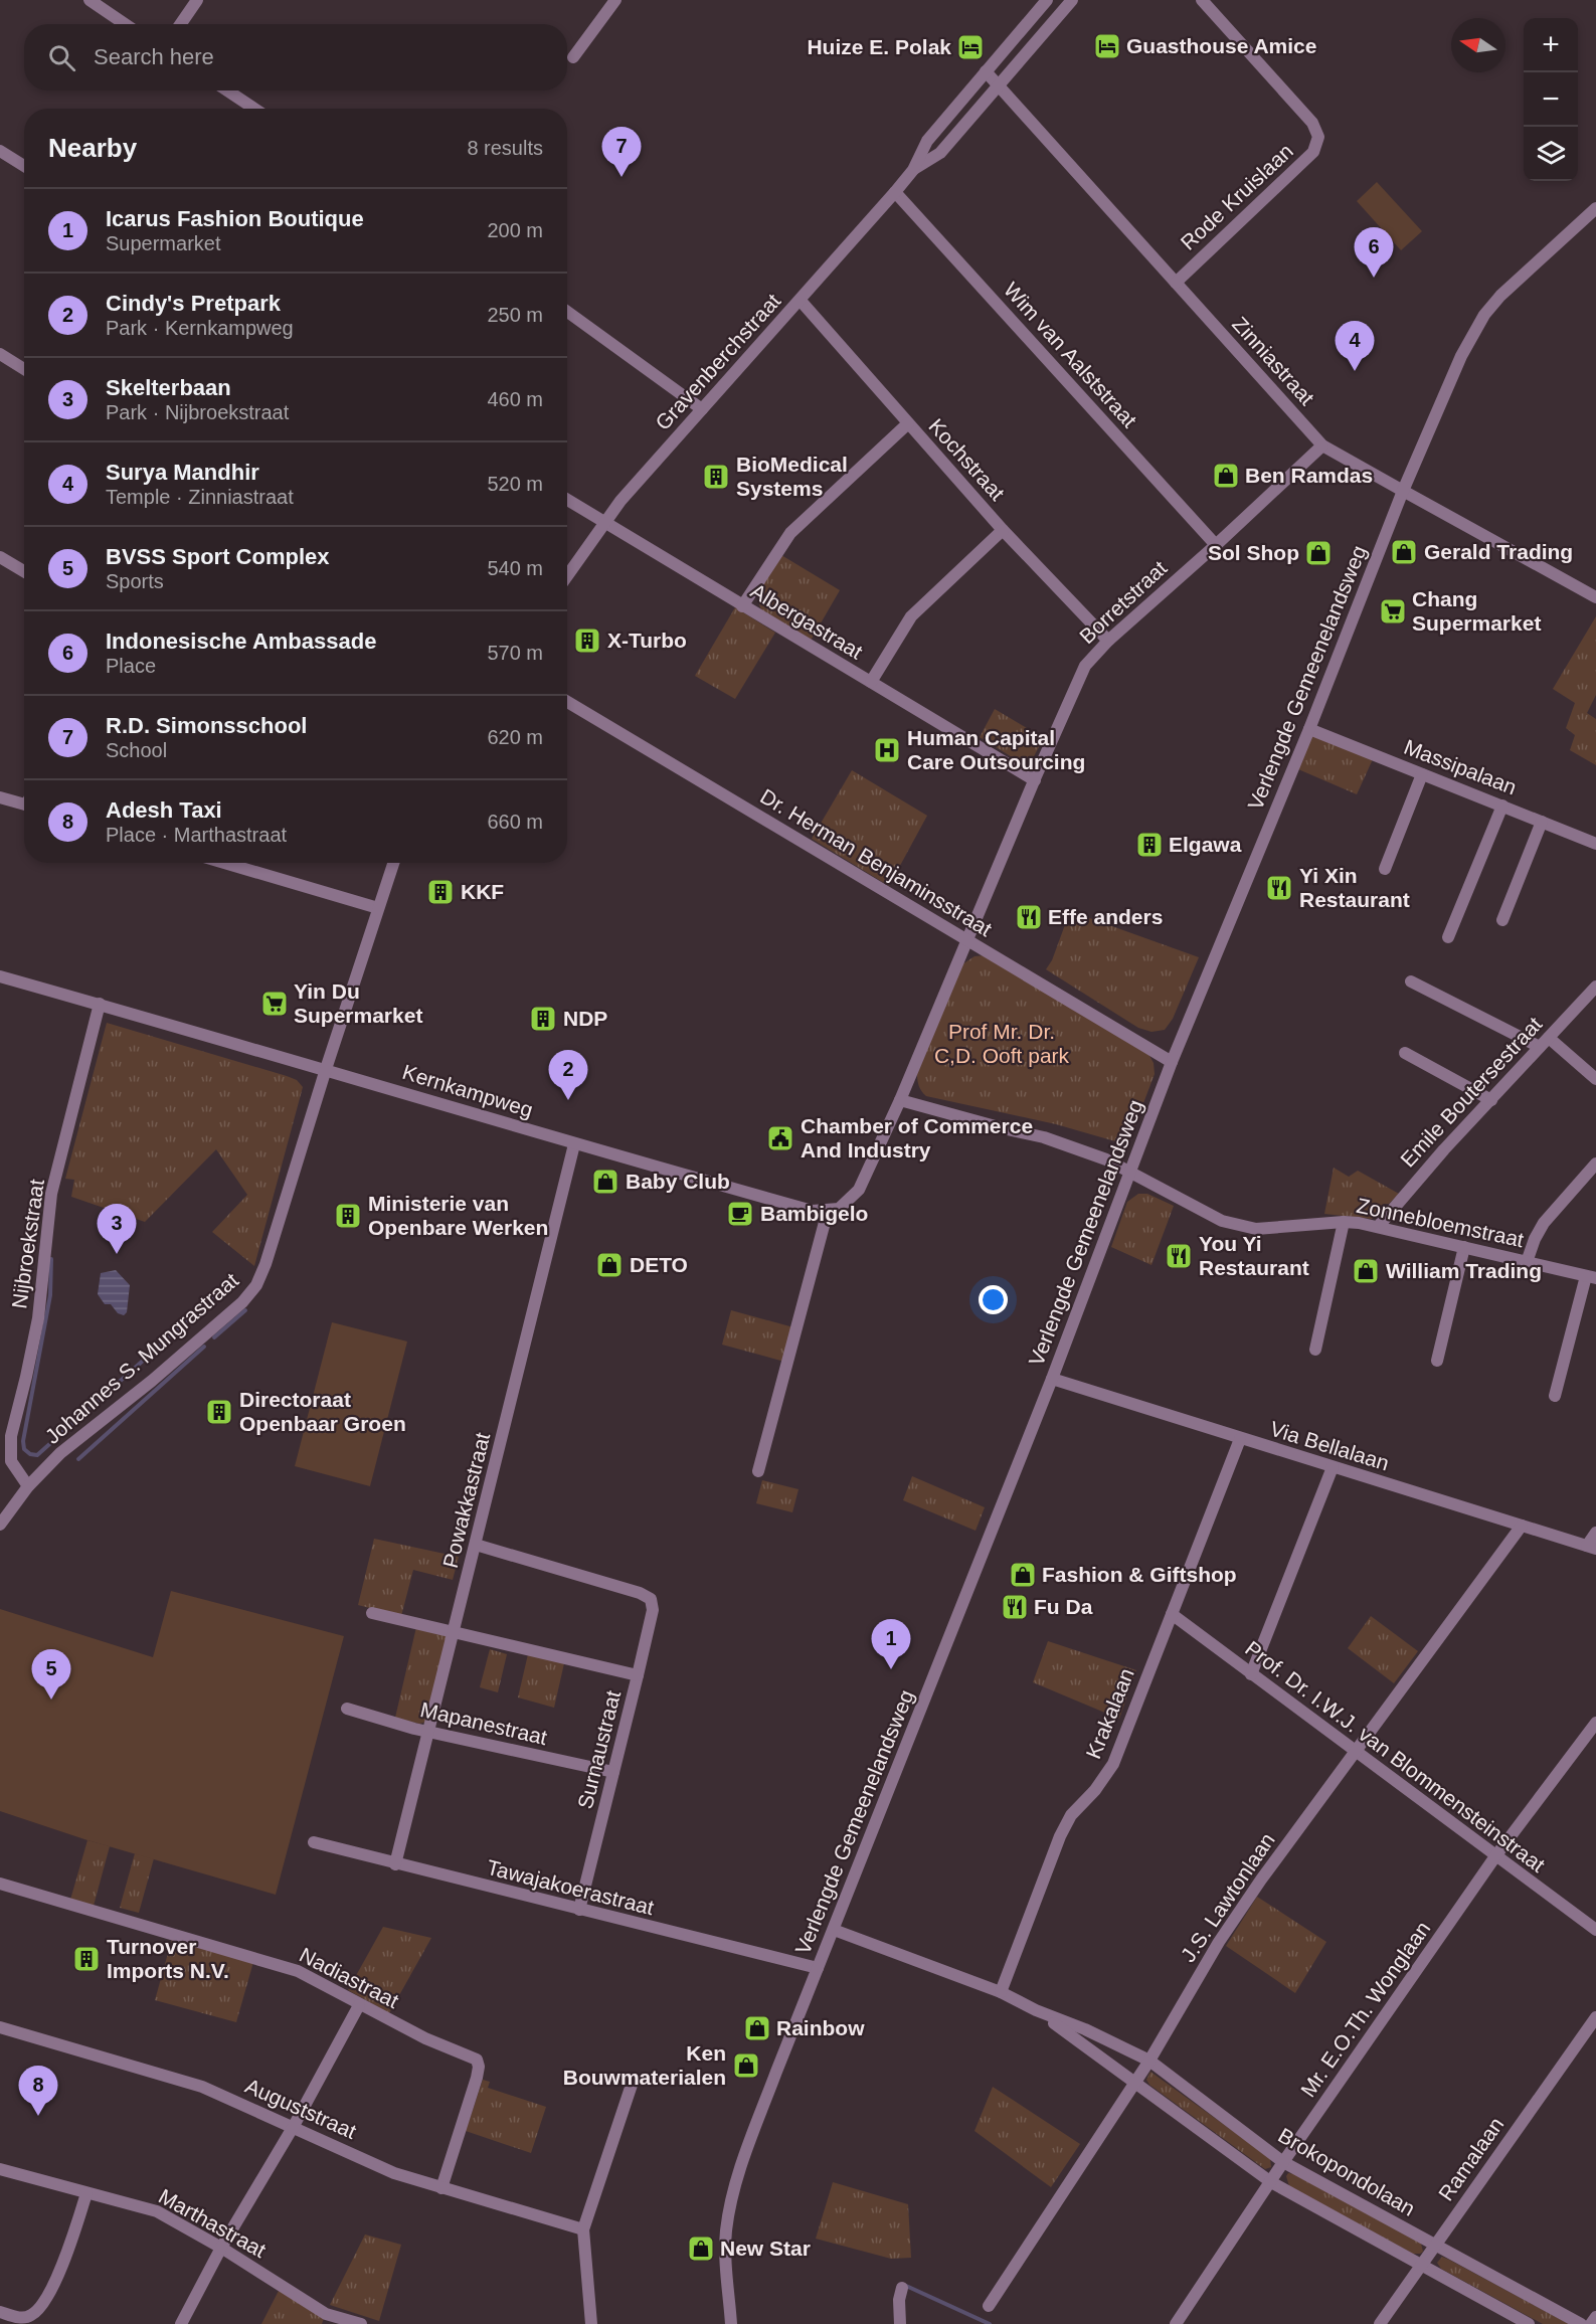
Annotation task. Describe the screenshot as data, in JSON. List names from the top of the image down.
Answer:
{
  "streets": {
    "street": [
      "Rode Kruislaan",
      "Wim van Aalststraat",
      "Zinniastraat",
      "Gravenberchstraat",
      "Kochstraat",
      "Borretstraat",
      "Albergastraat",
      "Verlengde Gemeenelandsweg",
      "Massipalaan",
      "Dr. Herman Benjaminsstraat",
      "Kernkampweg",
      "Emile Boutersestraat",
      "Zonnebloemstraat",
      "Nijbroekstraat",
      "Johannes S. Mungrastraat",
      "Via Bellalaan",
      "Powakkastraat",
      "Krakalaan",
      "Mapanestraat",
      "Surnaustraat",
      "Prof. Dr. I.W.J. van Blommensteinstraat",
      "Tawajakoerastraat",
      "J.S. Lawtonlaan",
      "Nadiastraat",
      "Mr. E.O.Th. Wonglaan",
      "Auguststraat",
      "Ramalaan",
      "Brokopondolaan",
      "Marthastraat"
    ]
  },
  "crossings": [
    ["Rode Kruislaan", "Zinniastraat"],
    ["Wim van Aalststraat", "Gravenberchstraat"],
    ["Wim van Aalststraat", "Borretstraat"],
    ["Zinniastraat", "Gravenberchstraat"],
    ["Zinniastraat", "Borretstraat"],
    ["Zinniastraat", "Verlengde Gemeenelandsweg"],
    ["Gravenberchstraat", "Kochstraat"],
    ["Gravenberchstraat", "Albergastraat"],
    ["Kochstraat", "Borretstraat"],
    ["Borretstraat", "Albergastraat"],
    ["Borretstraat", "Dr. Herman Benjaminsstraat"],
    ["Borretstraat", "Zonnebloemstraat"],
    ["Verlengde Gemeenelandsweg", "Massipalaan"],
    ["Verlengde Gemeenelandsweg", "Dr. Herman Benjaminsstraat"],
    ["Verlengde Gemeenelandsweg", "Zonnebloemstraat"],
    ["Verlengde Gemeenelandsweg", "Via Bellalaan"],
    ["Verlengde Gemeenelandsweg", "Tawajakoerastraat"],
    ["Verlengde Gemeenelandsweg", "Brokopondolaan"],
    ["Kernkampweg", "Nijbroekstraat"],
    ["Kernkampweg", "Johannes S. Mungrastraat"],
    ["Kernkampweg", "Powakkastraat"],
    ["Emile Boutersestraat", "Zonnebloemstraat"],
    ["Nijbroekstraat", "Johannes S. Mungrastraat"],
    ["Via Bellalaan", "Krakalaan"],
    ["Via Bellalaan", "J.S. Lawtonlaan"],
    ["Powakkastraat", "Mapanestraat"],
    ["Powakkastraat", "Surnaustraat"],
    ["Powakkastraat", "Tawajakoerastraat"],
    ["Krakalaan", "Prof. Dr. I.W.J. van Blommensteinstraat"],
    ["Krakalaan", "Brokopondolaan"],
    ["Mapanestraat", "Surnaustraat"],
    ["Surnaustraat", "Tawajakoerastraat"],
    ["Prof. Dr. I.W.J. van Blommensteinstraat", "J.S. Lawtonlaan"],
    ["Prof. Dr. I.W.J. van Blommensteinstraat", "Mr. E.O.Th. Wonglaan"],
    ["J.S. Lawtonlaan", "Brokopondolaan"],
    ["Nadiastraat", "Auguststraat"],
    ["Mr. E.O.Th. Wonglaan", "Brokopondolaan"],
    ["Ramalaan", "Brokopondolaan"]
  ],
  "parks": ["Prof Mr. Dr. C,D. Ooft park"],
  "places": {
    "hotel": ["Guasthouse Amice", "Huize E. Polak"],
    "shop": [
      "Ben Ramdas",
      "Gerald Trading",
      "Sol Shop",
      "Baby Club",
      "DETO",
      "William Trading",
      "Fashion & Giftshop",
      "Rainbow",
      "Ken Bouwmaterialen",
      "New Star"
    ],
    "building": [
      "BioMedical Systems",
      "X-Turbo",
      "Elgawa",
      "KKF",
      "NDP",
      "Ministerie van Openbare Werken",
      "Directoraat Openbaar Groen",
      "Turnover Imports N.V."
    ],
    "supermarket": ["Chang Supermarket", "Yin Du Supermarket"],
    "hospital": ["Human Capital Care Outsourcing"],
    "restaurant": [
      "Yi Xin Restaurant",
      "Effe anders",
      "You Yi Restaurant",
      "Fu Da"
    ],
    "public building": ["Chamber of Commerce And Industry"],
    "cafe": ["Bambigelo"]
  },
  "north": "left",
  "page": {
    "map_buttons": ["+", "−"],
    "search": "Search here",
    "heading": ["Nearby", "8 results"],
    "pins": [
      "7",
      "6",
      "4",
      "2",
      "3",
      "1",
      "5",
      "8"
    ],
    "list": [
      {
        "mark": "1",
        "name": "Icarus Fashion Boutique",
        "note": "Supermarket",
        "value": "200 m"
      },
      {
        "mark": "2",
        "name": "Cindy's Pretpark",
        "note": "Park · Kernkampweg",
        "value": "250 m"
      },
      {
        "mark": "3",
        "name": "Skelterbaan",
        "note": "Park · Nijbroekstraat",
        "value": "460 m"
      },
      {
        "mark": "4",
        "name": "Surya Mandhir",
        "note": "Temple · Zinniastraat",
        "value": "520 m"
      },
      {
        "mark": "5",
        "name": "BVSS Sport Complex",
        "note": "Sports",
        "value": "540 m"
      },
      {
        "mark": "6",
        "name": "Indonesische Ambassade",
        "note": "Place",
        "value": "570 m"
      },
      {
        "mark": "7",
        "name": "R.D. Simonsschool",
        "note": "School",
        "value": "620 m"
      },
      {
        "mark": "8",
        "name": "Adesh Taxi",
        "note": "Place · Marthastraat",
        "value": "660 m"
      }
    ]
  }
}
